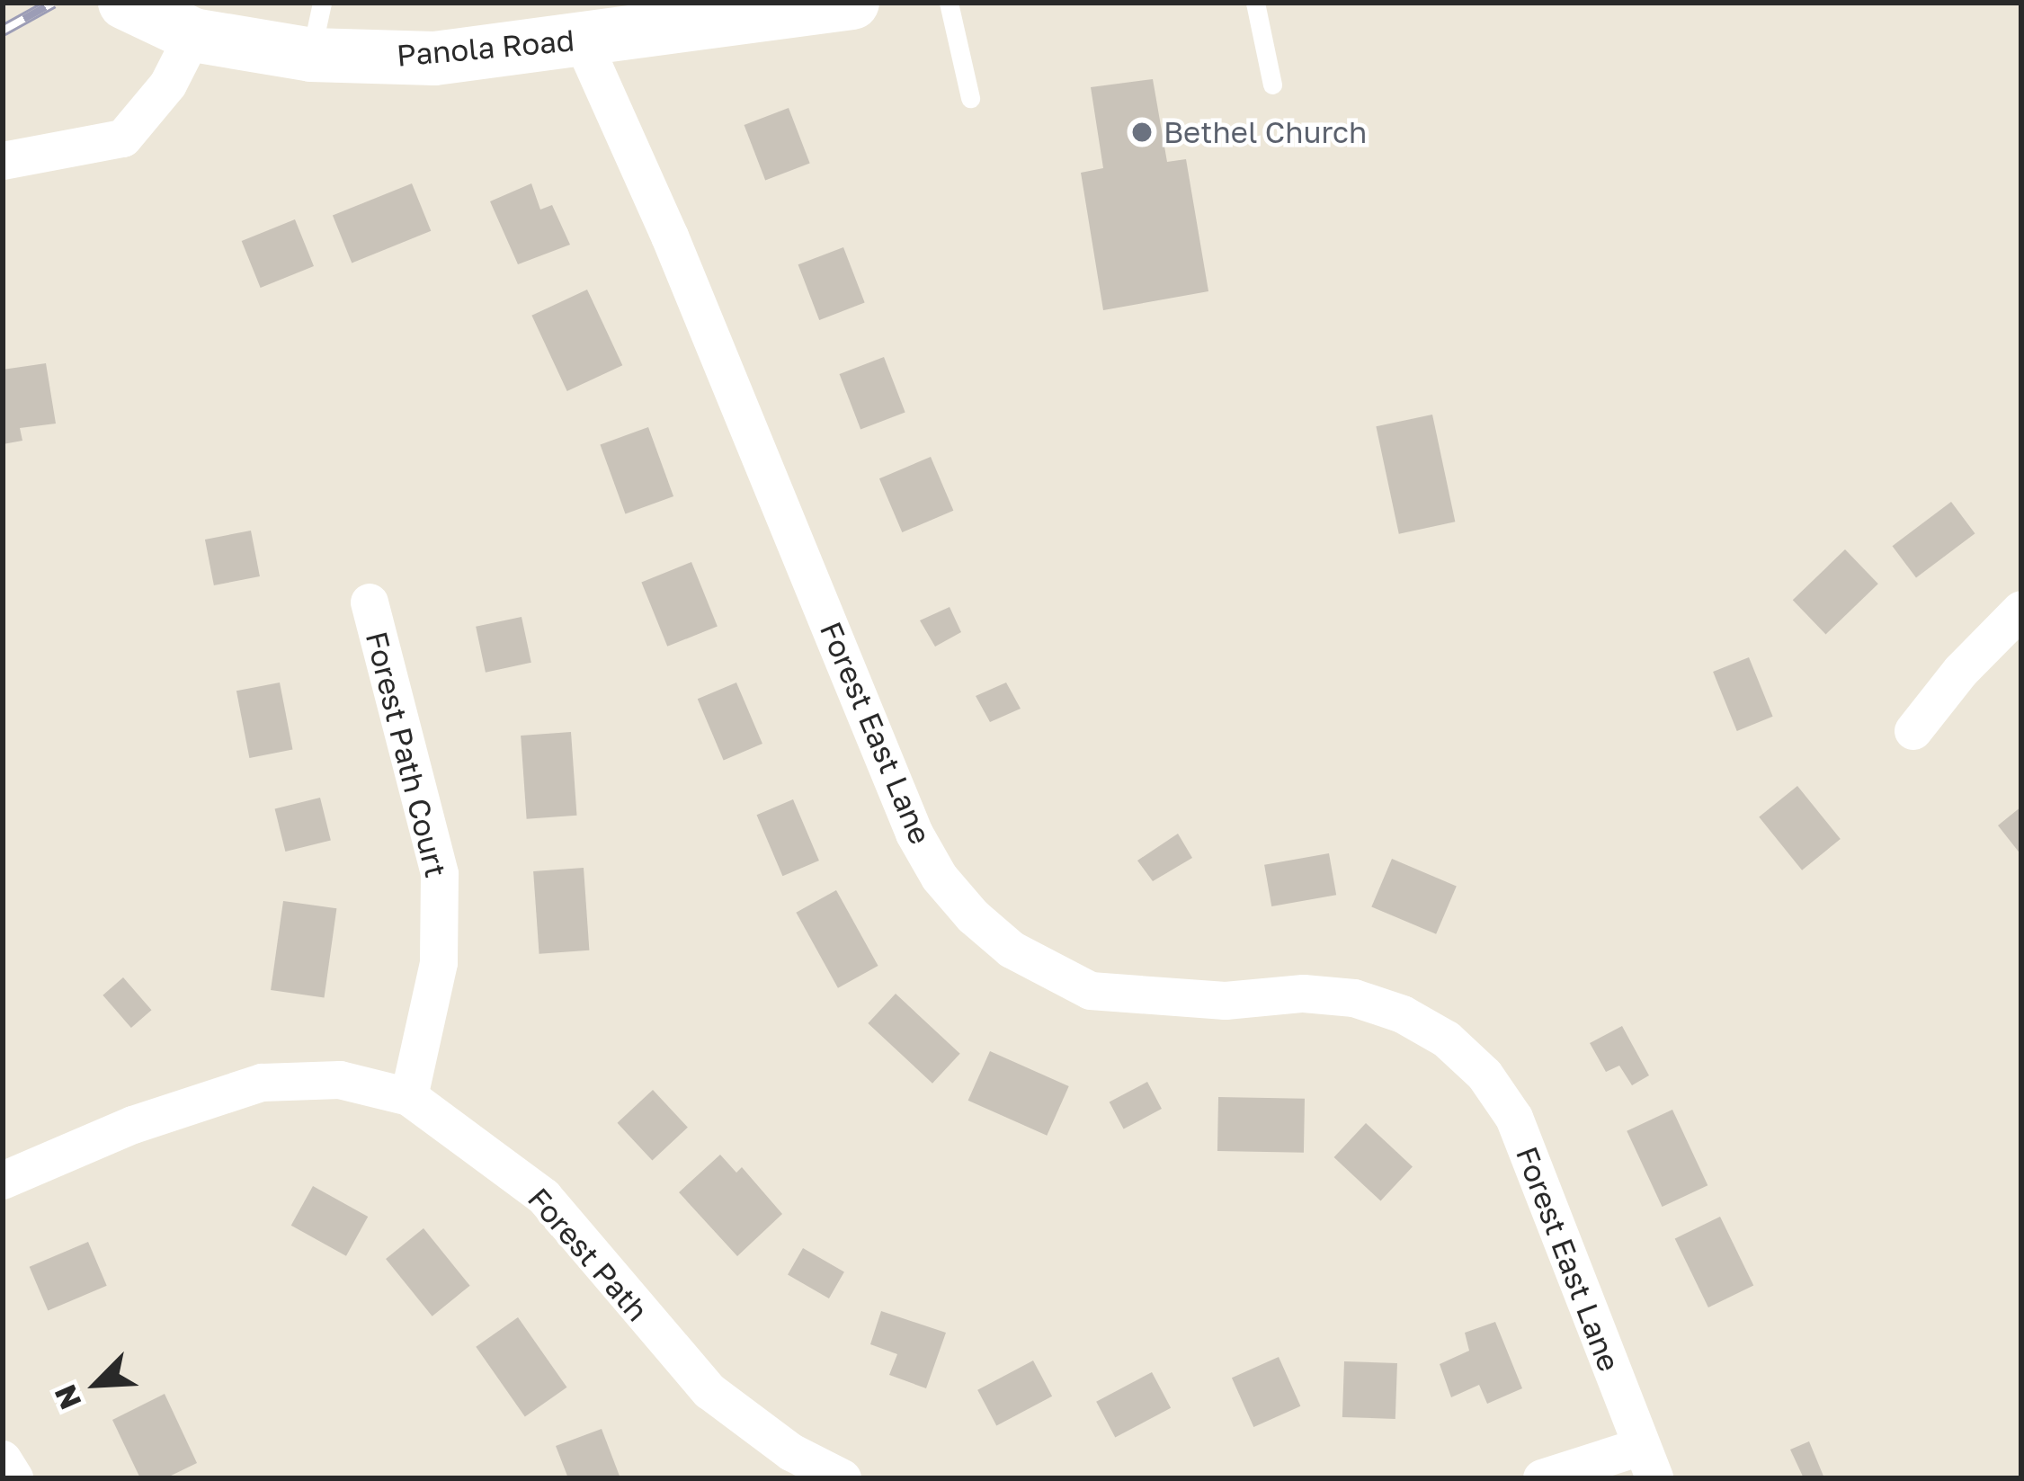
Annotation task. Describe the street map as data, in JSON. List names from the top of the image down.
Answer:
{
  "streets": {
    "main road": ["Panola Road"],
    "street": ["Forest East Lane", "Forest Path Court", "Forest Path"]
  },
  "crossings": [
    ["Panola Road", "Forest East Lane"],
    ["Forest Path Court", "Forest Path"]
  ],
  "places": ["Bethel Church"],
  "north": "bottom left"
}
